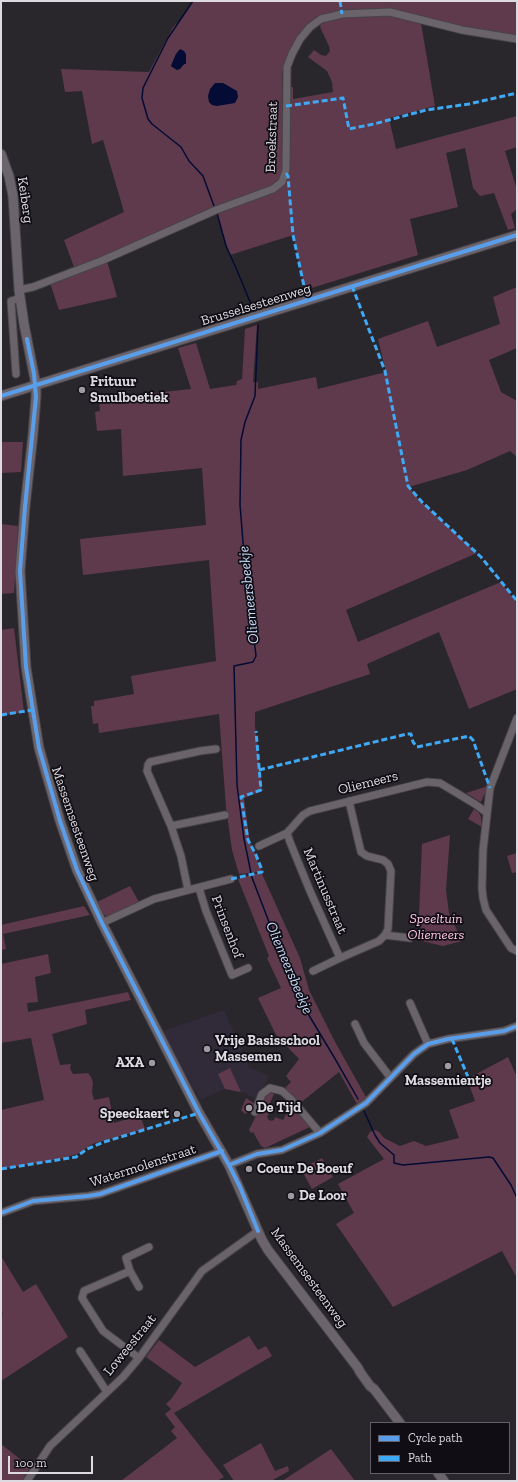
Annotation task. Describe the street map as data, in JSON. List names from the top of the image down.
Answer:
{
  "streets": {
    "main road": ["Keiberg", "Brusselsesteenweg", "Massemsesteenweg"],
    "street": [
      "Broekstraat",
      "Oliemeers",
      "Martinusstraat",
      "Prinsenhof",
      "Watermolenstraat",
      "Loweestraat"
    ]
  },
  "crossings": [
    ["Broekstraat", "Keiberg"],
    ["Keiberg", "Brusselsesteenweg"],
    ["Keiberg", "Massemsesteenweg"],
    ["Brusselsesteenweg", "Massemsesteenweg"],
    ["Oliemeers", "Martinusstraat"],
    ["Massemsesteenweg", "Prinsenhof"],
    ["Massemsesteenweg", "Watermolenstraat"],
    ["Massemsesteenweg", "Loweestraat"]
  ],
  "water": ["Oliemeersbeekje"],
  "parks": ["Speeltuin Oliemeers"],
  "places": [
    "Frituur Smulboetiek",
    "Vrije Basisschool Massemen",
    "AXA",
    "Massemientje",
    "De Tijd",
    "Speeckaert",
    "Coeur De Boeuf",
    "De Loor"
  ],
  "legend": ["Cycle path", "Path"],
  "scale_bar": "100 m"
}
